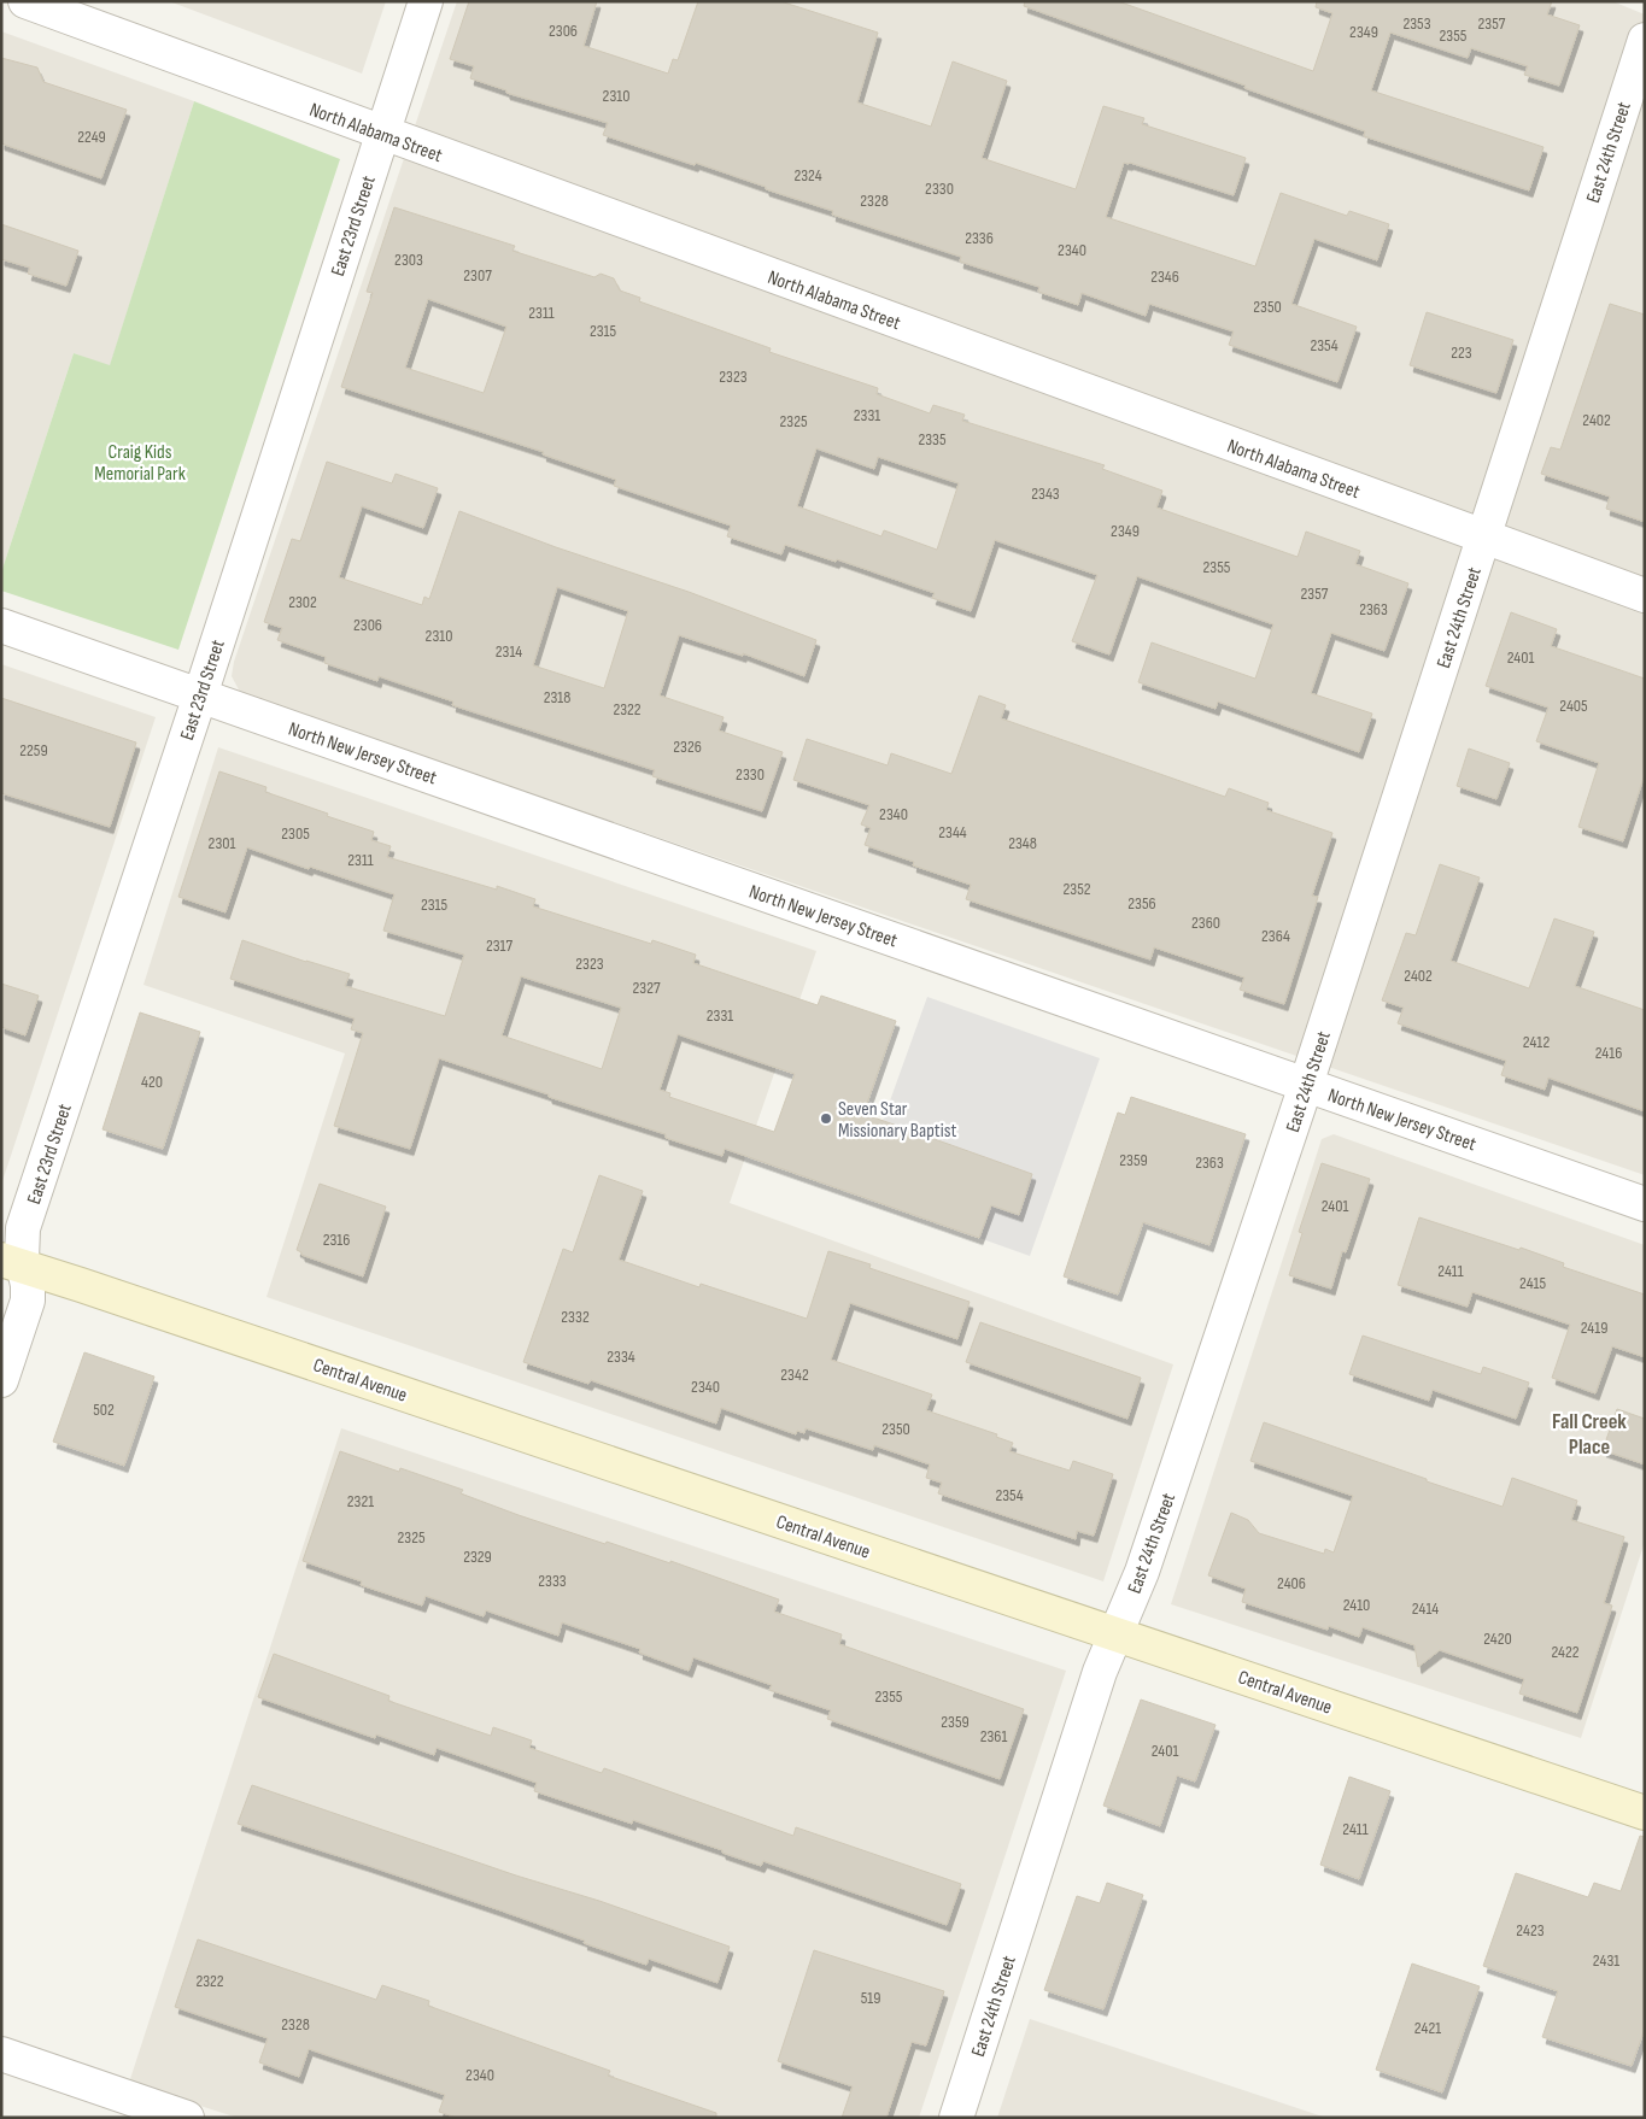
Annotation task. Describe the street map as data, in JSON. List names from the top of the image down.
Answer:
{
  "streets": {
    "main road": ["Central Avenue"],
    "street": [
      "North Alabama Street",
      "East 24th Street",
      "East 23rd Street",
      "North New Jersey Street"
    ]
  },
  "crossings": [
    ["North Alabama Street", "East 24th Street"],
    ["North Alabama Street", "East 23rd Street"],
    ["East 24th Street", "North New Jersey Street"],
    ["East 24th Street", "Central Avenue"],
    ["East 23rd Street", "North New Jersey Street"],
    ["East 23rd Street", "Central Avenue"]
  ],
  "districts": ["Fall Creek Place"],
  "parks": ["Craig Kids Memorial Park"],
  "places": ["Seven Star Missionary Baptist"],
  "house_numbers": [
    "2353",
    "2357",
    "2306",
    "2349",
    "2355",
    "2310",
    "2249",
    "2324",
    "2330",
    "2328",
    "2336",
    "2340",
    "2303",
    "2307",
    "2346",
    "2350",
    "2311",
    "2315",
    "2354",
    "223",
    "2323",
    "2331",
    "2402",
    "2325",
    "2335",
    "2343",
    "2349",
    "2355",
    "2357",
    "2302",
    "2363",
    "2306",
    "2310",
    "2314",
    "2401",
    "2318",
    "2405",
    "2322",
    "2326",
    "2259",
    "2330",
    "2340",
    "2344",
    "2305",
    "2301",
    "2348",
    "2311",
    "2352",
    "2356",
    "2315",
    "2360",
    "2364",
    "2317",
    "2323",
    "2402",
    "2327",
    "2331",
    "2412",
    "2416",
    "420",
    "2359",
    "2363",
    "2401",
    "2316",
    "2411",
    "2415",
    "2332",
    "2419",
    "2334",
    "2342",
    "2340",
    "502",
    "2350",
    "2354",
    "2321",
    "2325",
    "2329",
    "2333",
    "2406",
    "2410",
    "2414",
    "2420",
    "2422",
    "2355",
    "2359",
    "2361",
    "2401",
    "2411",
    "2423",
    "2431",
    "2322",
    "519",
    "2328",
    "2421",
    "2340"
  ]
}
